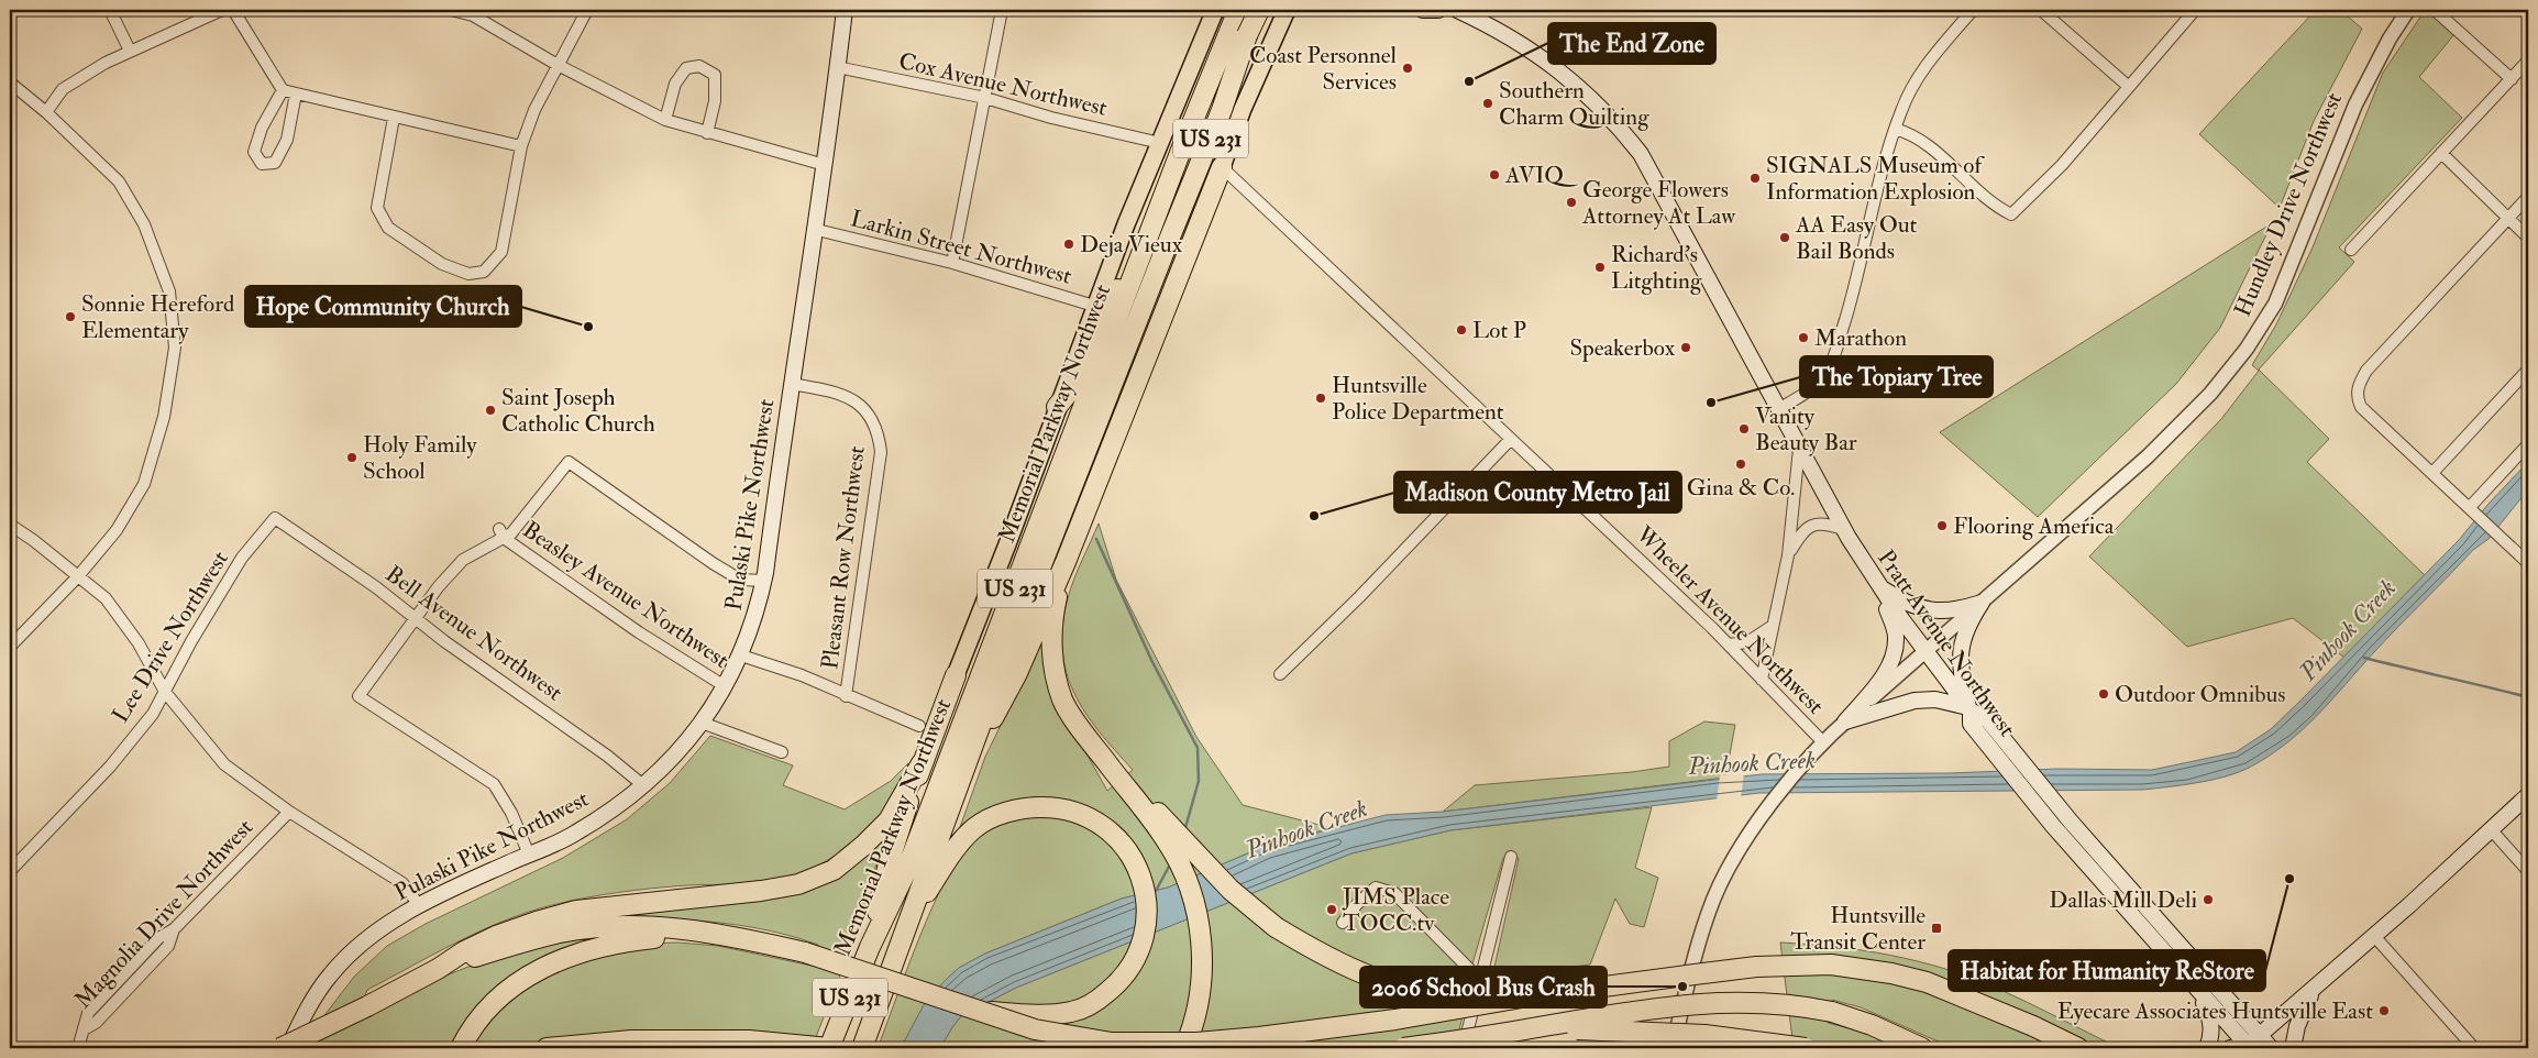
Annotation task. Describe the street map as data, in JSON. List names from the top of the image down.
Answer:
{
  "streets": {
    "highway": ["US 231", "Memorial Parkway Northwest"],
    "main road": ["Pulaski Pike Northwest", "Pratt Avenue Northwest"],
    "street": [
      "Cox Avenue Northwest",
      "Hundley Drive Northwest",
      "Larkin Street Northwest",
      "Pleasant Row Northwest",
      "Beasley Avenue Northwest",
      "Wheeler Avenue Northwest",
      "Bell Avenue Northwest",
      "Lee Drive Northwest",
      "Magnolia Drive Northwest"
    ]
  },
  "crossings": [
    ["Cox Avenue Northwest", "Pulaski Pike Northwest"],
    ["Hundley Drive Northwest", "Wheeler Avenue Northwest"],
    ["Hundley Drive Northwest", "Pratt Avenue Northwest"],
    ["Larkin Street Northwest", "Pulaski Pike Northwest"],
    ["Pulaski Pike Northwest", "Pleasant Row Northwest"],
    ["Pulaski Pike Northwest", "Beasley Avenue Northwest"],
    ["Pulaski Pike Northwest", "Bell Avenue Northwest"],
    ["Bell Avenue Northwest", "Lee Drive Northwest"]
  ],
  "water": ["Pinhook Creek"],
  "places": {
    "other": [
      "Coast Personnel Services",
      "The End Zone",
      "Southern Charm Quilting",
      "AVIQ",
      "SIGNALS Museum of Information Explosion",
      "George Flowers Attorney At Law",
      "AA Easy Out Bail Bonds",
      "Deja Vieux",
      "Richard's Litghting",
      "Sonnie Hereford Elementary",
      "Hope Community Church",
      "Lot P",
      "Marathon",
      "Speakerbox",
      "Huntsville Police Department",
      "The Topiary Tree",
      "Saint Joseph Catholic Church",
      "Vanity Beauty Bar",
      "Holy Family School",
      "Gina & Co.",
      "Madison County Metro Jail",
      "Flooring America",
      "Outdoor Omnibus",
      "Habitat for Humanity ReStore",
      "Dallas Mill Deli",
      "JIMS Place TOCC.tv",
      "2006 School Bus Crash",
      "Eyecare Associates Huntsville East"
    ],
    "transit": ["Huntsville Transit Center"]
  }
}
